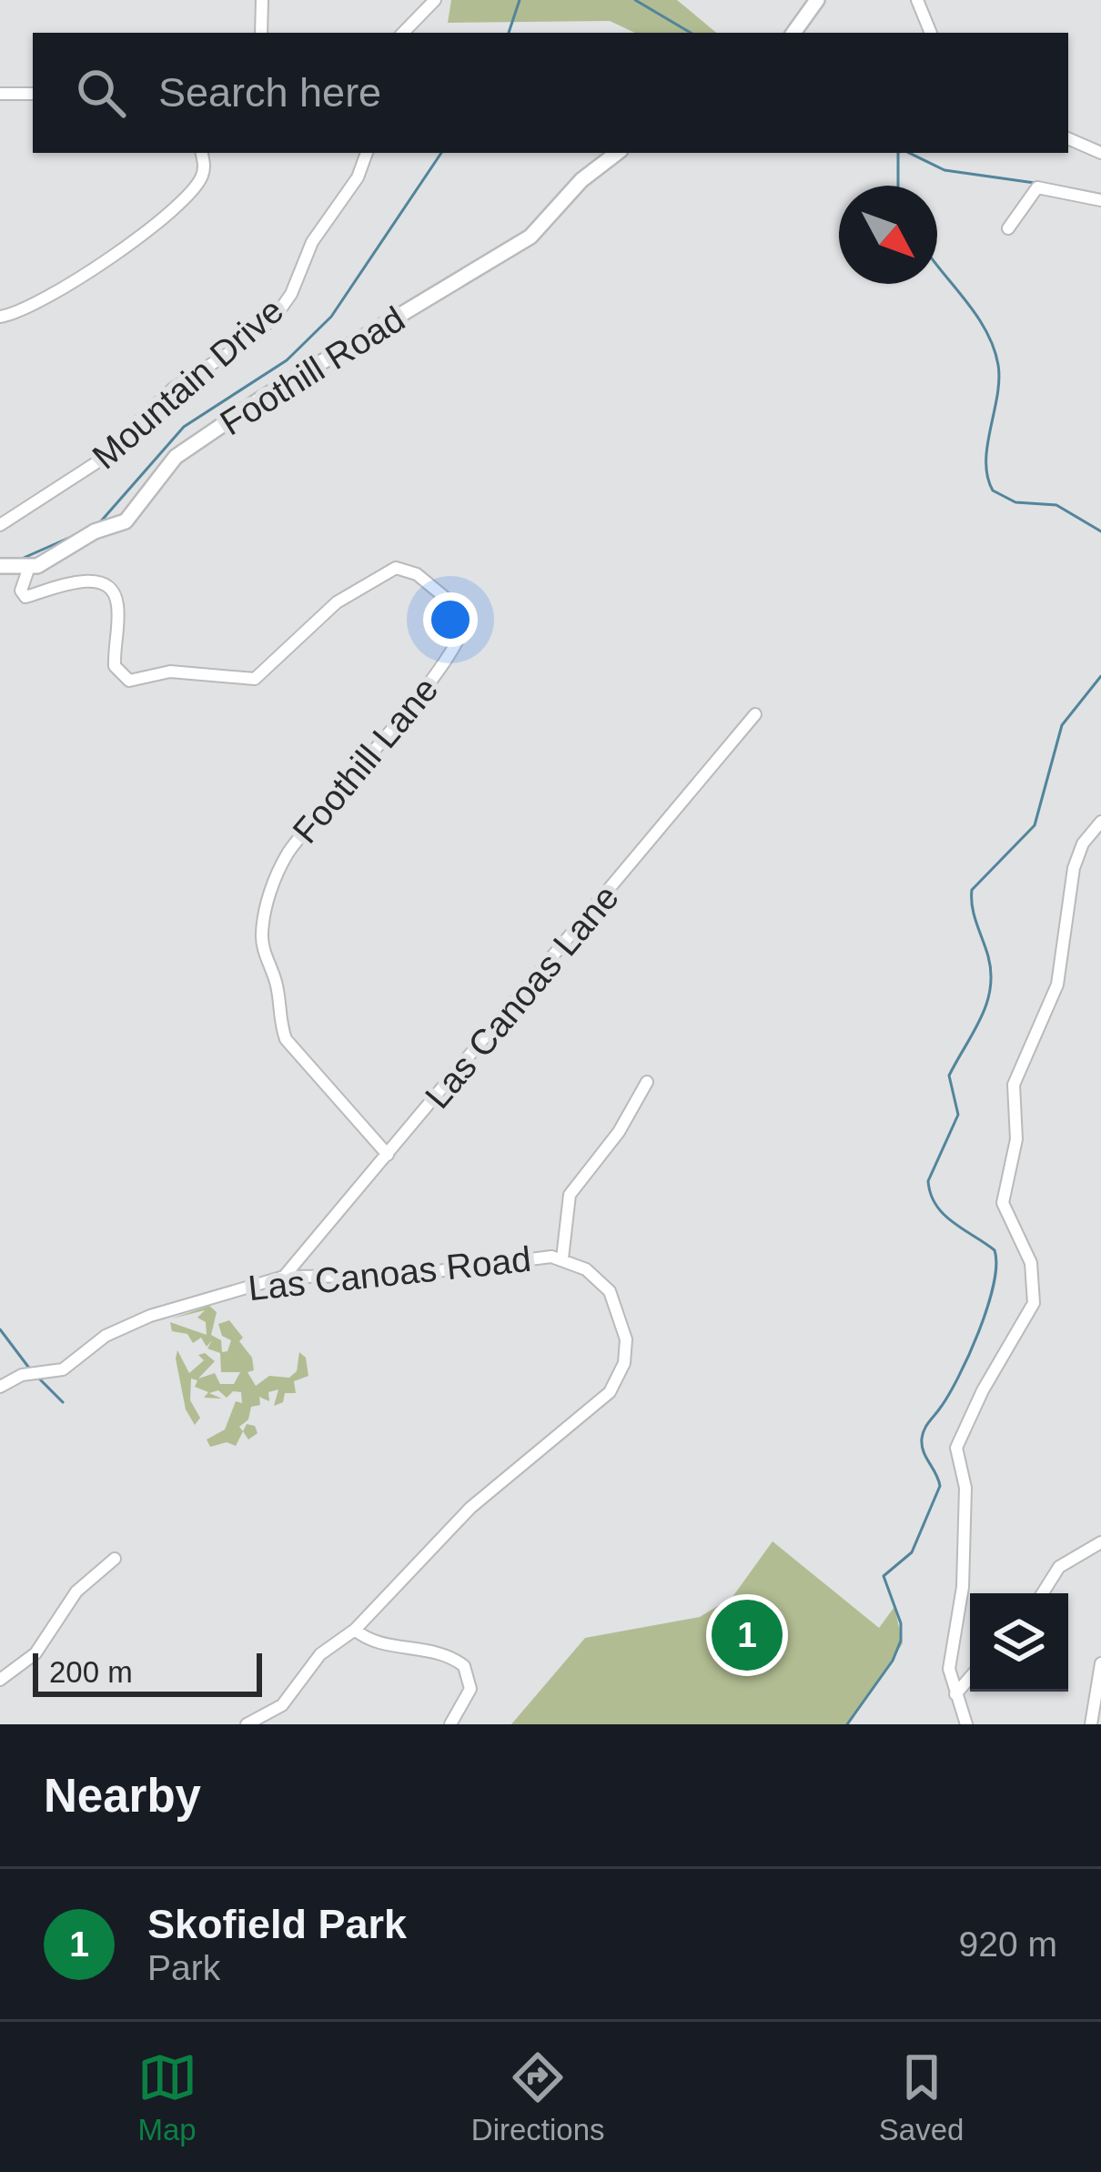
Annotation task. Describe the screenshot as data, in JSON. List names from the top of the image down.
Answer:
{
  "streets": {
    "main road": ["Foothill Road"],
    "street": [
      "Mountain Drive",
      "Foothill Lane",
      "Las Canoas Lane",
      "Las Canoas Road"
    ]
  },
  "crossings": [
    ["Foothill Road", "Foothill Lane"],
    ["Foothill Lane", "Las Canoas Lane"],
    ["Las Canoas Lane", "Las Canoas Road"]
  ],
  "scale_bar": "200 m",
  "north": "bottom right",
  "page": {
    "search": "Search here",
    "pins": "1",
    "scale": "200 m",
    "heading": "Nearby",
    "list": [
      {
        "mark": "1",
        "name": "Skofield Park",
        "note": "Park",
        "value": "920 m"
      }
    ],
    "nav": ["Map", "Directions", "Saved"]
  }
}
